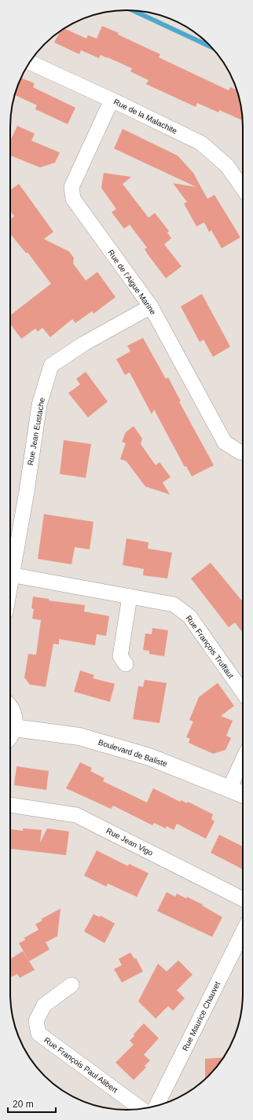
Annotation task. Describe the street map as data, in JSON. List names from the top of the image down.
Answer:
{
  "streets": {
    "street": [
      "Rue de la Malachite",
      "Rue de l'Aigue Marine",
      "Rue Jean Eustache",
      "Rue François Truffaut",
      "Boulevard de Baliste",
      "Rue Jean Vigo",
      "Rue Maurice Chauvet",
      "Rue François Paul Alibert"
    ]
  },
  "crossings": [
    ["Rue de la Malachite", "Rue de l'Aigue Marine"],
    ["Rue de l'Aigue Marine", "Rue Jean Eustache"]
  ],
  "scale_bar": "20 m"
}
